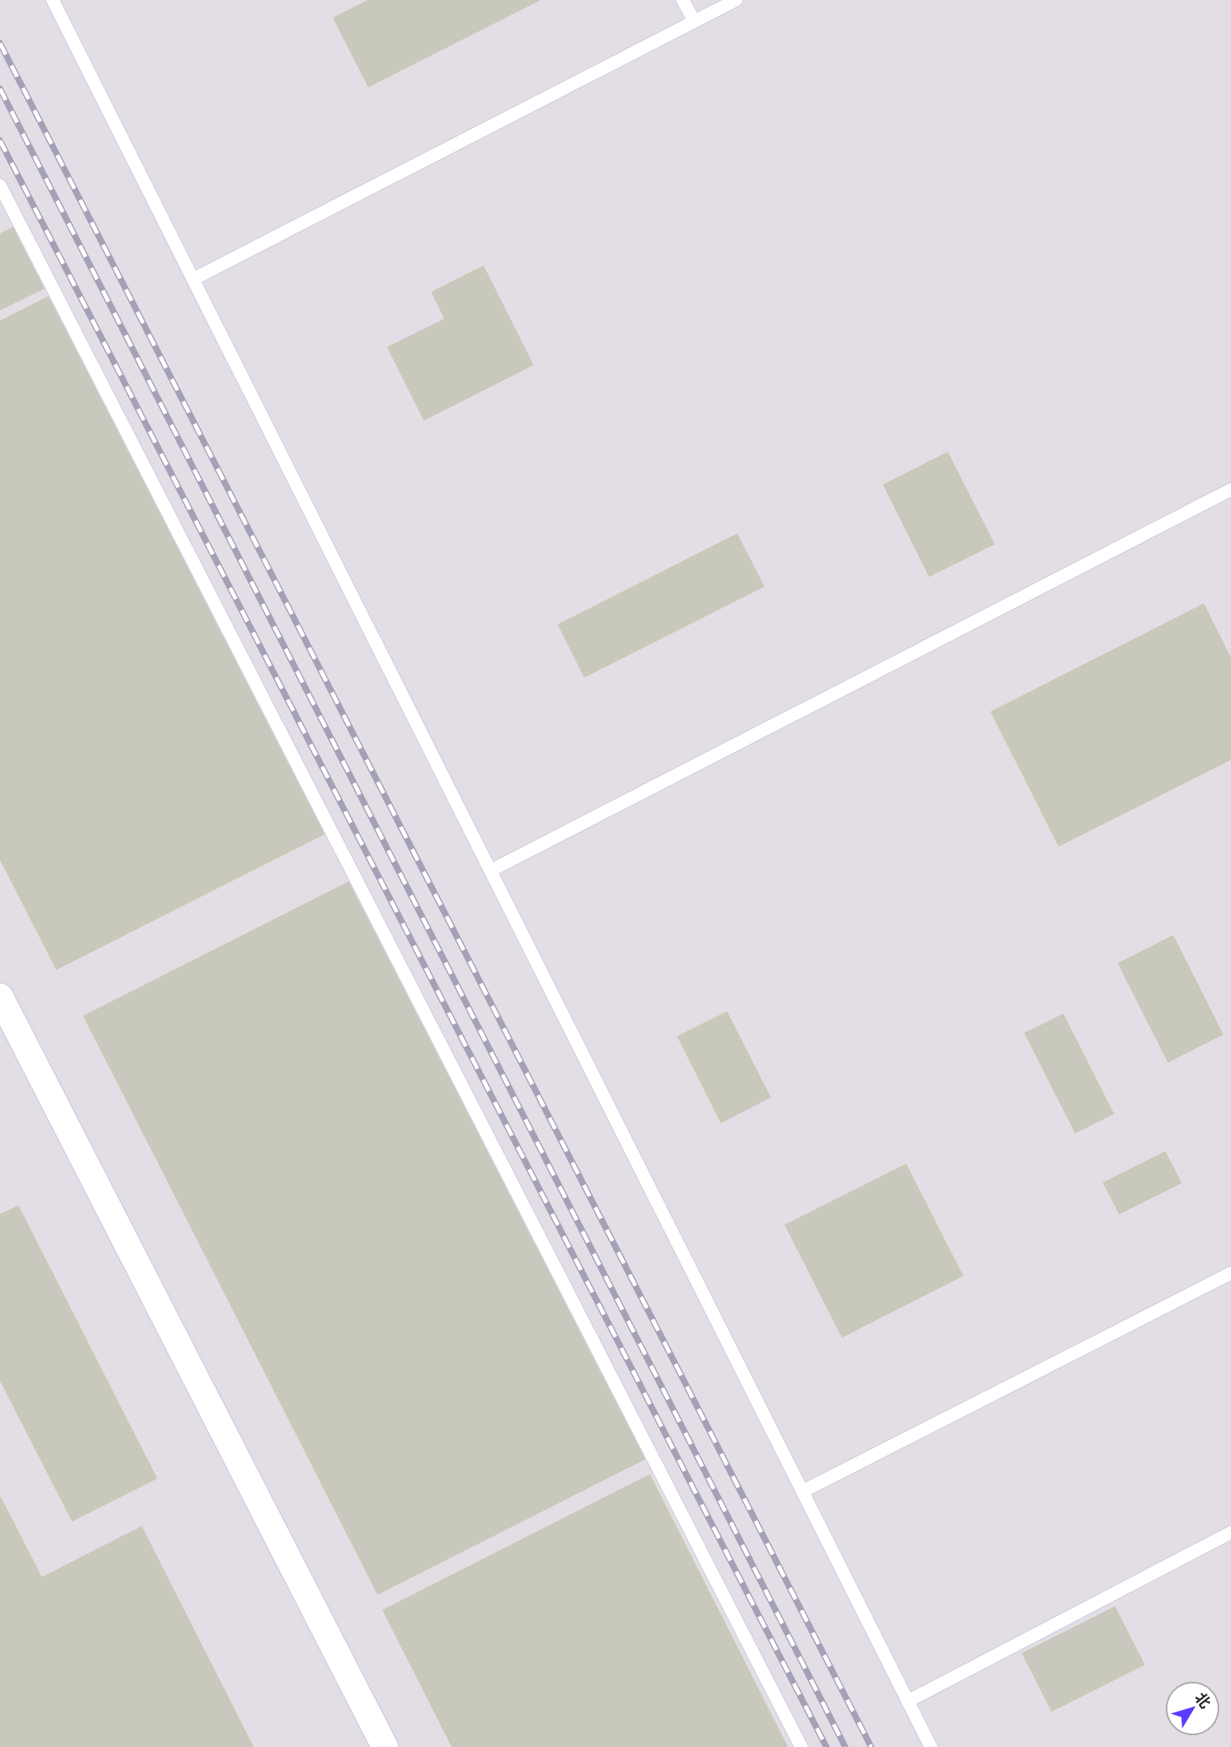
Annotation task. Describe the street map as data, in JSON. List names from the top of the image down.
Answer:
{
  "north": "top right"
}
